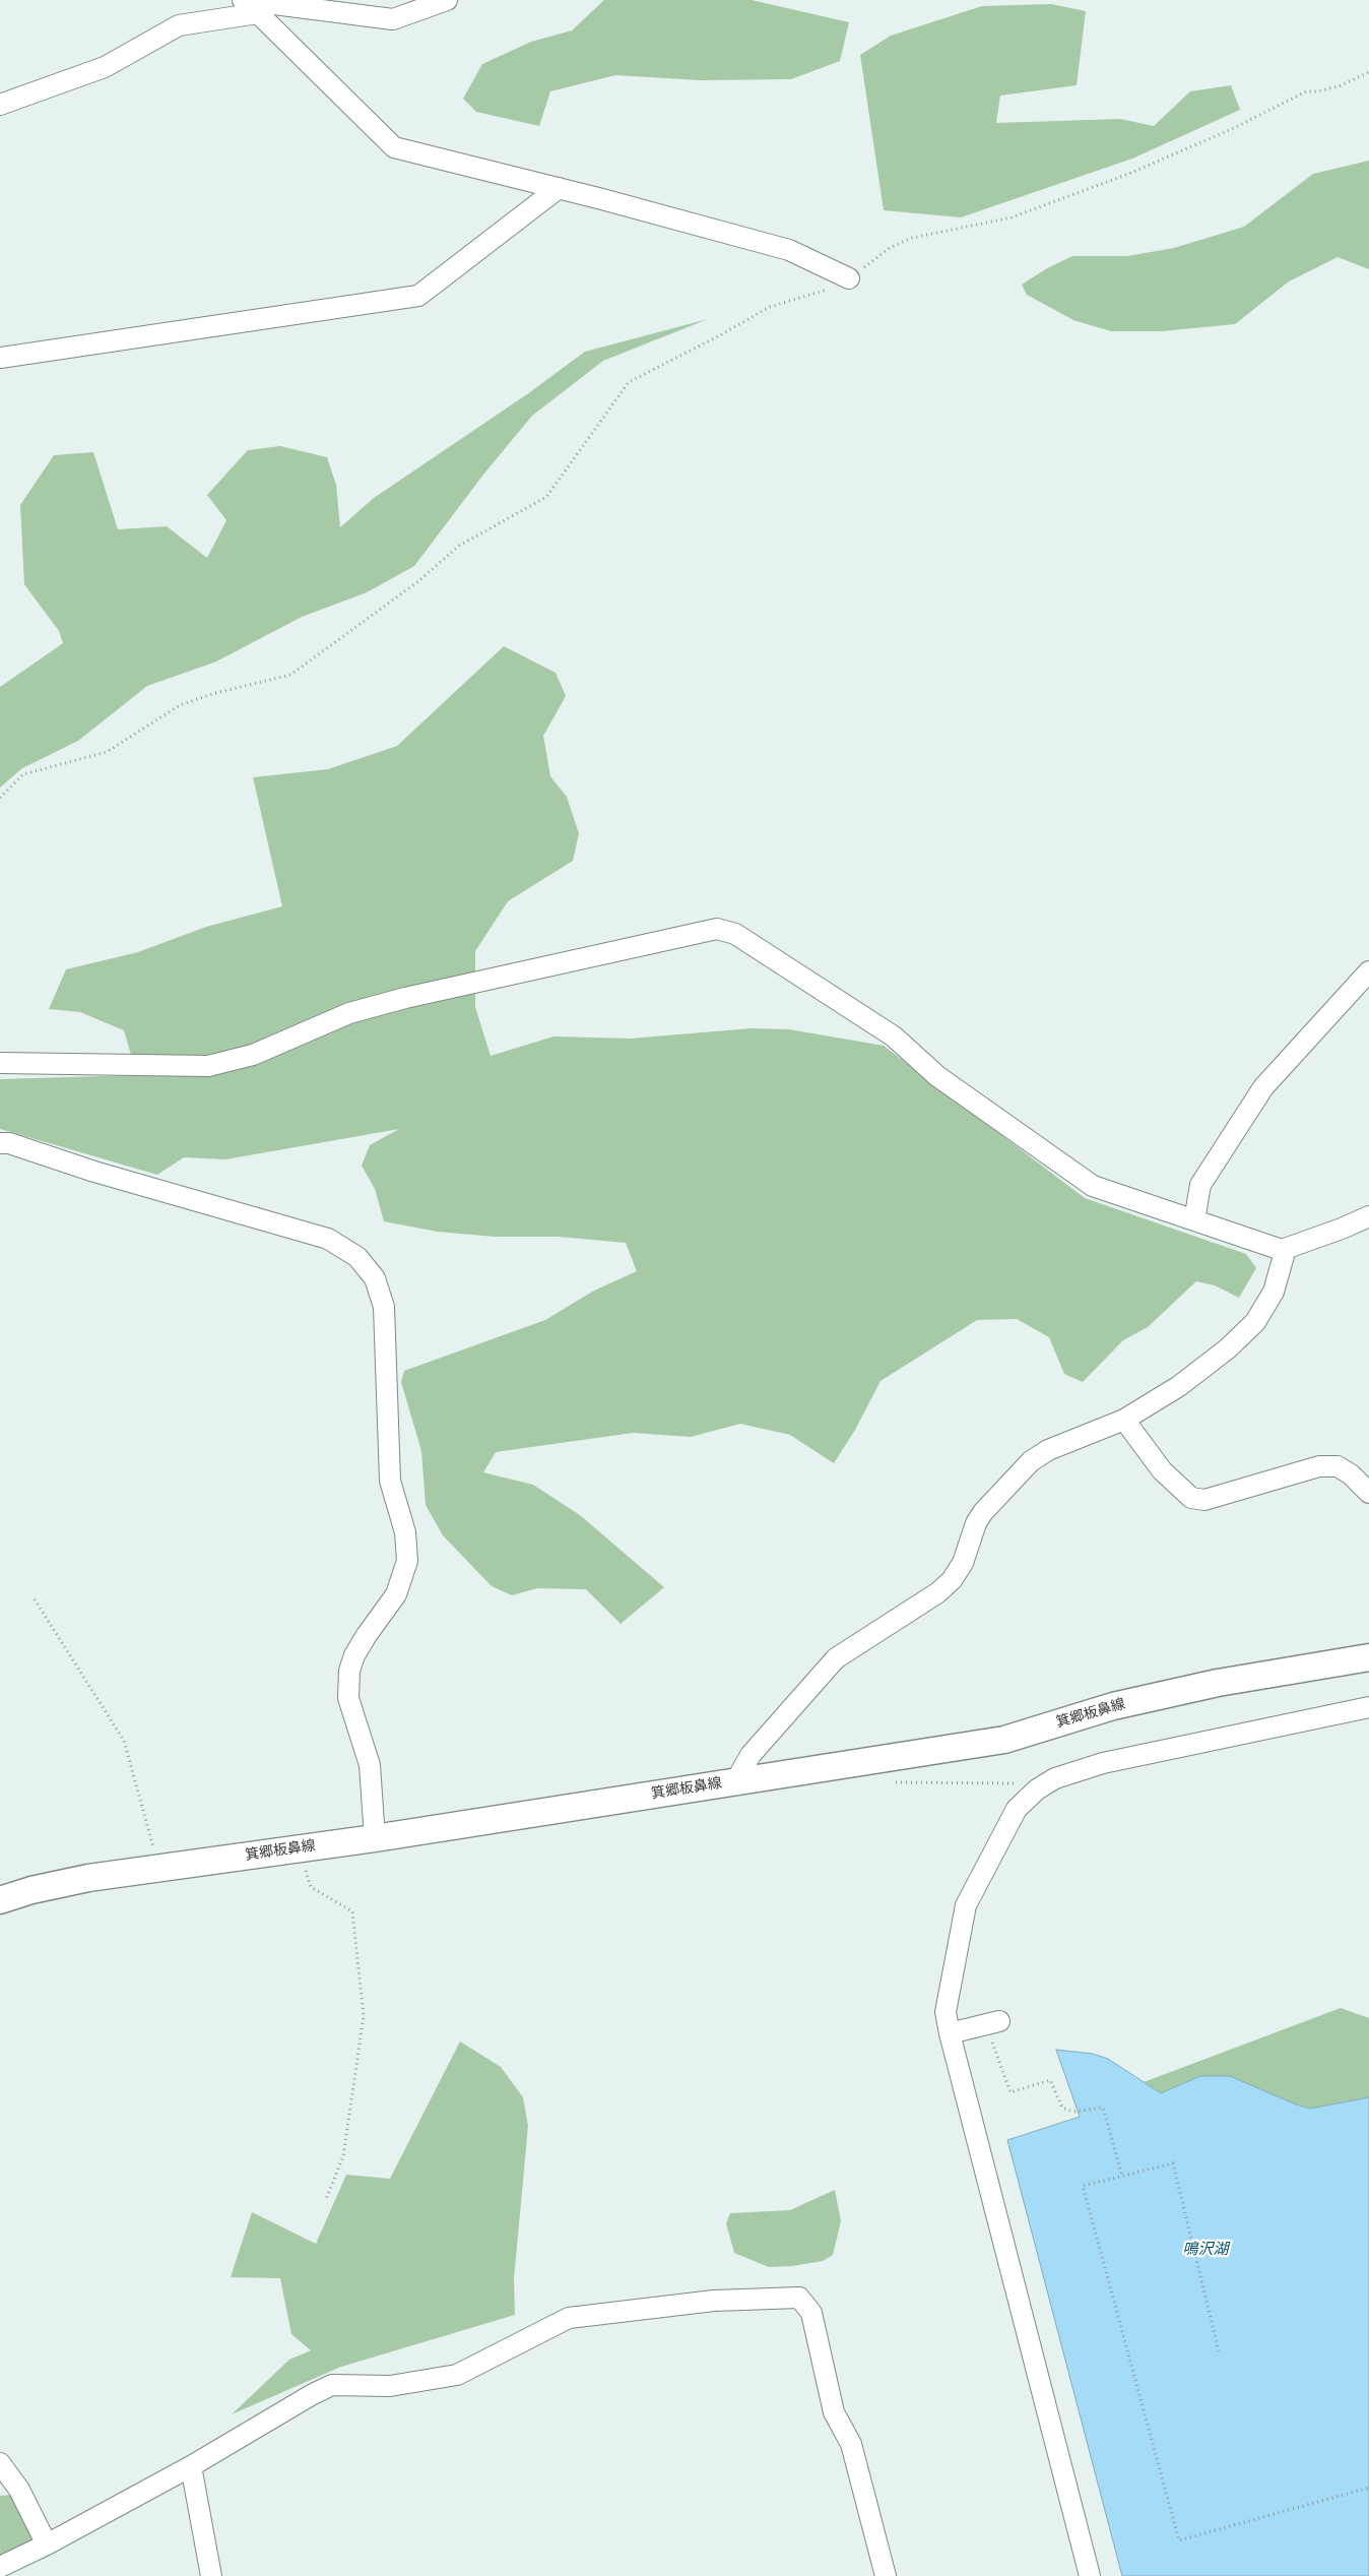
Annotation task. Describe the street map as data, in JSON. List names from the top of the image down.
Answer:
{
  "streets": {
    "main road": ["箕郷板鼻線"]
  },
  "water": ["鳴沢湖"]
}
